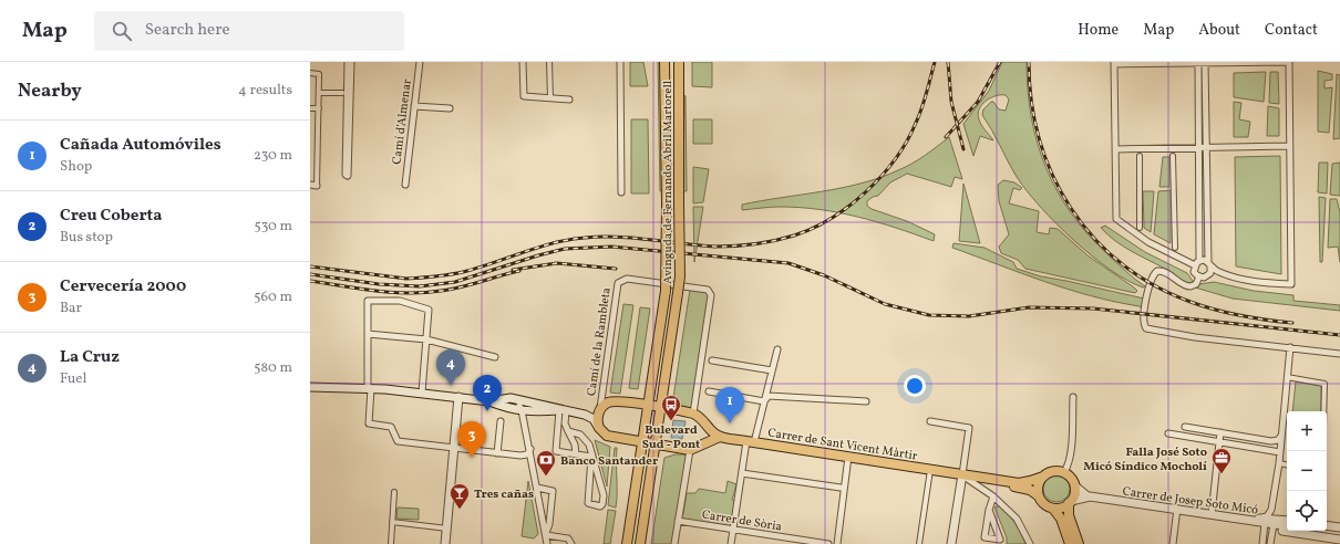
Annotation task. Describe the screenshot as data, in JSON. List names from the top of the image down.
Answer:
{
  "streets": {
    "main road": ["Avinguda de Fernando Abril Martorell", "Carrer de Sant Vicent Màrtir"],
    "street": [
      "Camí d'Almenar",
      "Camí de la Rambleta",
      "Carrer de Josep Soto Micó",
      "Carrer de Sòria"
    ]
  },
  "crossings": [
    ["Carrer de Sant Vicent Màrtir", "Carrer de Josep Soto Micó"]
  ],
  "places": {
    "bus stop": ["Bulevard Sud - Pont"],
    "office": ["Falla José Soto Micó Síndico Mocholí"],
    "bank": ["Banco Santander"],
    "bar": ["Tres cañas"]
  },
  "page": {
    "header": "Map",
    "search": "Search here",
    "nav": [
      "Home",
      "Map",
      "About",
      "Contact"
    ],
    "heading": ["Nearby", "4 results"],
    "list": [
      {
        "mark": "1",
        "name": "Cañada Automóviles",
        "note": "Shop",
        "value": "230 m"
      },
      {
        "mark": "2",
        "name": "Creu Coberta",
        "note": "Bus stop",
        "value": "530 m"
      },
      {
        "mark": "3",
        "name": "Cervecería 2000",
        "note": "Bar",
        "value": "560 m"
      },
      {
        "mark": "4",
        "name": "La Cruz",
        "note": "Fuel",
        "value": "580 m"
      }
    ],
    "pins": [
      "4",
      "2",
      "1",
      "3"
    ],
    "map_buttons": ["+", "−"]
  }
}
